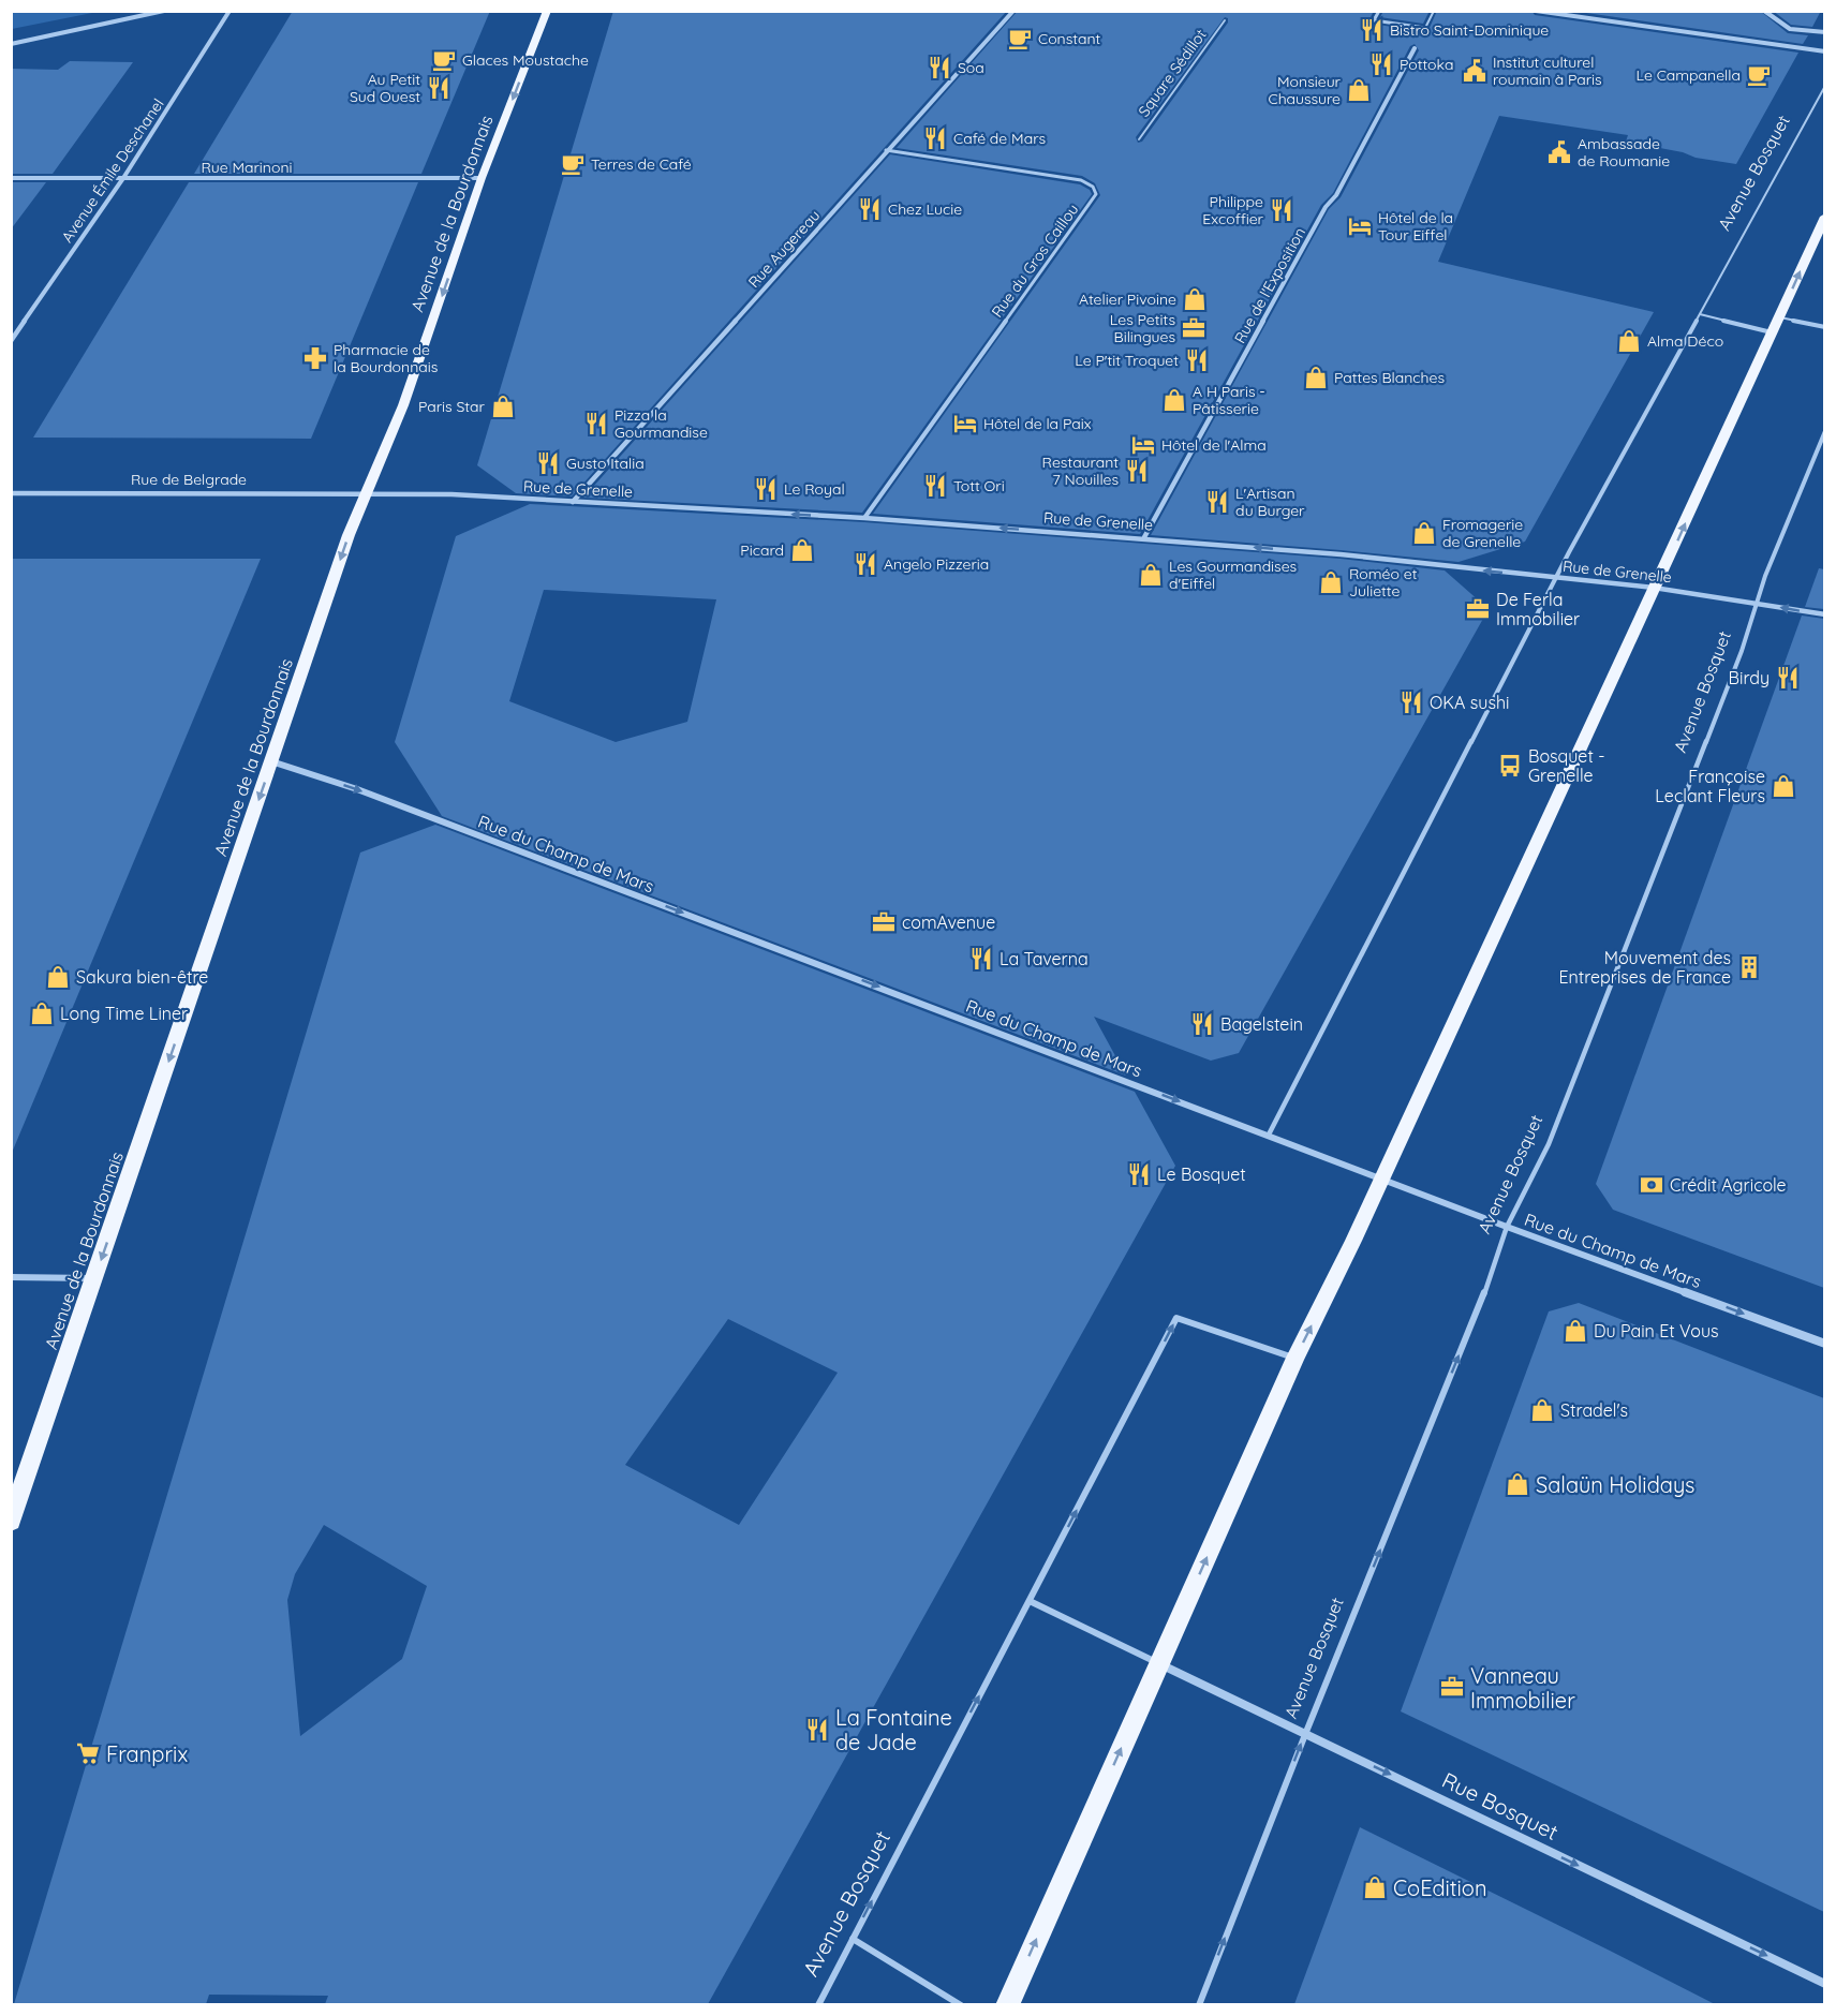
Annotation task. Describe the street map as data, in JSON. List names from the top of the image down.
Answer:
{
  "streets": {
    "main road": ["Avenue de la Bourdonnais"],
    "street": [
      "Rue Marinoni",
      "Avenue Émile Deschanel",
      "Rue Augereau",
      "Rue du Gros Caillou",
      "Rue de l'Exposition",
      "Rue de Belgrade",
      "Rue de Grenelle",
      "Rue du Champ de Mars",
      "Rue Bosquet"
    ],
    "lane": ["Square Sédillot", "Avenue Bosquet"]
  },
  "crossings": [
    ["Rue Marinoni", "Avenue Émile Deschanel"],
    ["Rue Marinoni", "Avenue de la Bourdonnais"],
    ["Avenue Bosquet", "Rue de Grenelle"],
    ["Avenue Bosquet", "Rue du Champ de Mars"],
    ["Avenue Bosquet", "Rue Bosquet"],
    ["Avenue de la Bourdonnais", "Rue de Belgrade"],
    ["Avenue de la Bourdonnais", "Rue de Grenelle"],
    ["Avenue de la Bourdonnais", "Rue du Champ de Mars"],
    ["Rue Augereau", "Rue du Gros Caillou"],
    ["Rue Augereau", "Rue de Grenelle"],
    ["Rue du Gros Caillou", "Rue de Grenelle"],
    ["Rue de l'Exposition", "Rue de Grenelle"],
    ["Rue de Belgrade", "Rue de Grenelle"]
  ],
  "one_way": [
    "Avenue Bosquet",
    "Avenue de la Bourdonnais",
    "Rue de Grenelle",
    "Rue du Champ de Mars",
    "Rue Bosquet"
  ],
  "places": {
    "restaurant": [
      "Bistro Saint-Dominique",
      "Pottoka",
      "Soa",
      "Au Petit Sud Ouest",
      "Café de Mars",
      "Chez Lucie",
      "Philippe Excoffier",
      "Le P'tit Troquet",
      "Pizza la Gourmandise",
      "Gusto Italia",
      "Restaurant 7 Nouilles",
      "Tott Ori",
      "Le Royal",
      "L'Artisan du Burger",
      "Angelo Pizzeria",
      "Birdy",
      "OKA sushi",
      "La Taverna",
      "Bagelstein",
      "Le Bosquet",
      "La Fontaine de Jade"
    ],
    "cafe": [
      "Constant",
      "Glaces Moustache",
      "Le Campanella",
      "Terres de Café"
    ],
    "public building": ["Institut culturel roumain à Paris", "Ambassade de Roumanie"],
    "shop": [
      "Monsieur Chaussure",
      "Atelier Pivoine",
      "Alma Déco",
      "Pattes Blanches",
      "A H Paris - Pâtisserie",
      "Paris Star",
      "Fromagerie de Grenelle",
      "Picard",
      "Les Gourmandises d'Eiffel",
      "Roméo et Juliette",
      "Françoise Leclant Fleurs",
      "Sakura bien-être",
      "Long Time Liner",
      "Du Pain Et Vous",
      "Stradel's",
      "Salaün Holidays",
      "CoEdition"
    ],
    "hotel": ["Hôtel de la Tour Eiffel", "Hôtel de la Paix", "Hôtel de l'Alma"],
    "office": [
      "Les Petits Bilingues",
      "De Ferla Immobilier",
      "comAvenue",
      "Vanneau Immobilier"
    ],
    "pharmacy": ["Pharmacie de la Bourdonnais"],
    "bus stop": ["Bosquet - Grenelle"],
    "building": ["Mouvement des Entreprises de France"],
    "bank": ["Crédit Agricole"],
    "supermarket": ["Franprix"]
  }
}
